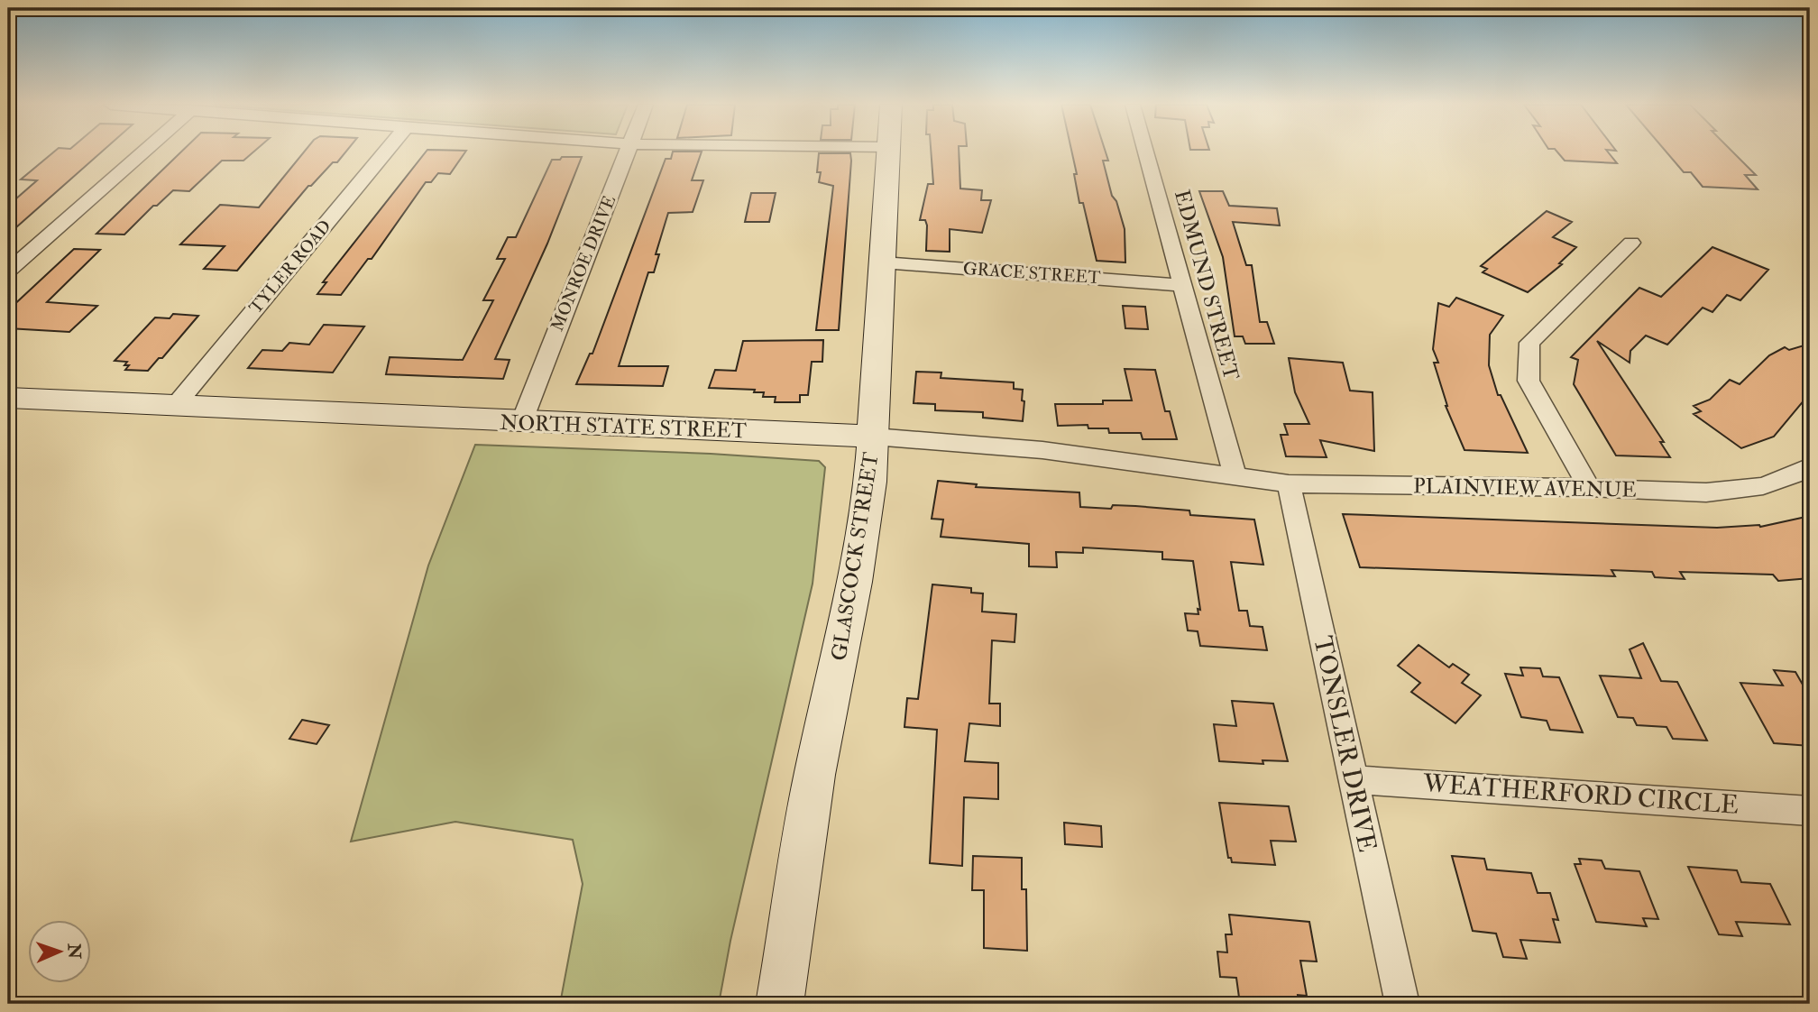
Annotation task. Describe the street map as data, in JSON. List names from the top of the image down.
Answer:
{
  "streets": {
    "street": [
      "MONROE DRIVE",
      "TYLER ROAD",
      "GRACE STREET",
      "EDMUND STREET",
      "NORTH STATE STREET",
      "PLAINVIEW AVENUE",
      "GLASCOCK STREET",
      "TONSLER DRIVE",
      "WEATHERFORD CIRCLE"
    ]
  },
  "crossings": [
    ["MONROE DRIVE", "NORTH STATE STREET"],
    ["TYLER ROAD", "NORTH STATE STREET"],
    ["GRACE STREET", "EDMUND STREET"],
    ["GRACE STREET", "GLASCOCK STREET"],
    ["EDMUND STREET", "NORTH STATE STREET"],
    ["EDMUND STREET", "PLAINVIEW AVENUE"],
    ["NORTH STATE STREET", "PLAINVIEW AVENUE"],
    ["NORTH STATE STREET", "GLASCOCK STREET"],
    ["PLAINVIEW AVENUE", "TONSLER DRIVE"],
    ["TONSLER DRIVE", "WEATHERFORD CIRCLE"]
  ],
  "north": "right"
}
